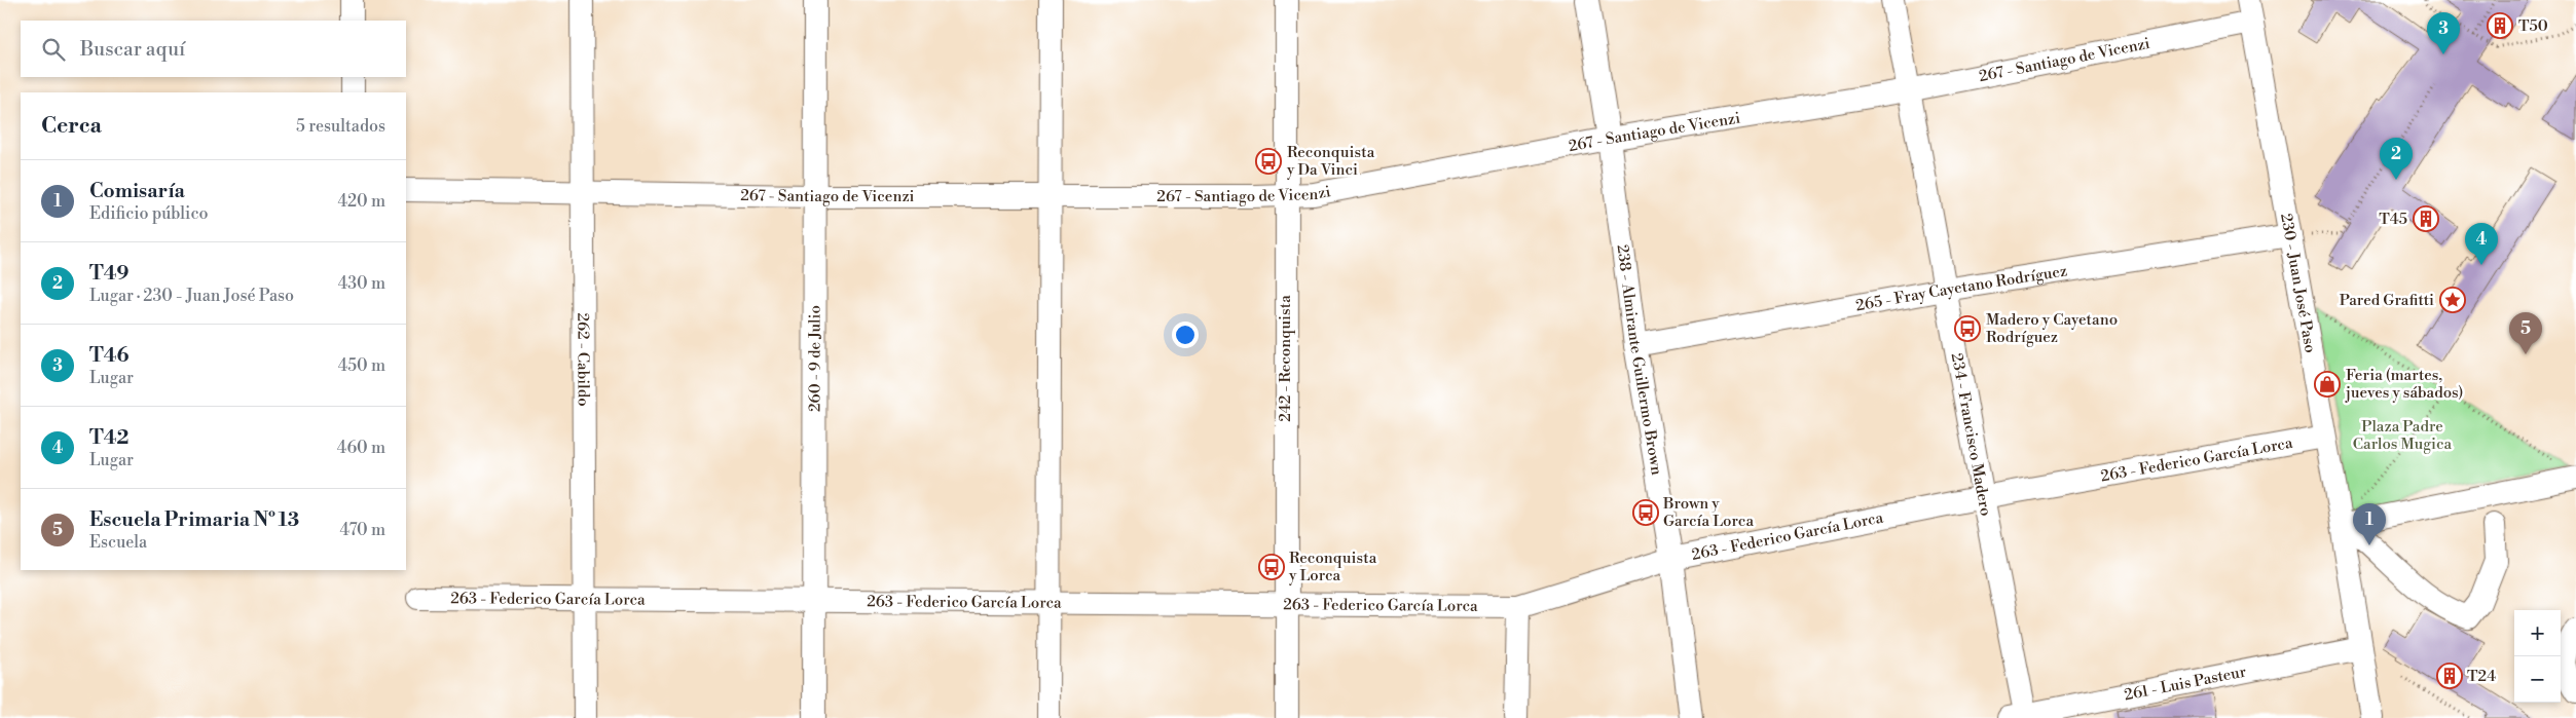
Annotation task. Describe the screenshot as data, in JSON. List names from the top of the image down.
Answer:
{
  "streets": {
    "street": [
      "267 - Santiago de Vicenzi",
      "230 - Juan José Paso",
      "265 - Fray Cayetano Rodríguez",
      "262 - Cabildo",
      "260 - 9 de Julio",
      "242 - Reconquista",
      "238 - Almirante Guillermo Brown",
      "234 - Francisco Madero",
      "263 - Federico García Lorca",
      "261 - Luis Pasteur"
    ]
  },
  "crossings": [
    ["267 - Santiago de Vicenzi", "230 - Juan José Paso"],
    ["267 - Santiago de Vicenzi", "262 - Cabildo"],
    ["267 - Santiago de Vicenzi", "260 - 9 de Julio"],
    ["267 - Santiago de Vicenzi", "242 - Reconquista"],
    ["267 - Santiago de Vicenzi", "238 - Almirante Guillermo Brown"],
    ["267 - Santiago de Vicenzi", "234 - Francisco Madero"],
    ["230 - Juan José Paso", "265 - Fray Cayetano Rodríguez"],
    ["230 - Juan José Paso", "263 - Federico García Lorca"],
    ["230 - Juan José Paso", "261 - Luis Pasteur"],
    ["265 - Fray Cayetano Rodríguez", "238 - Almirante Guillermo Brown"],
    ["265 - Fray Cayetano Rodríguez", "234 - Francisco Madero"],
    ["262 - Cabildo", "263 - Federico García Lorca"],
    ["260 - 9 de Julio", "263 - Federico García Lorca"],
    ["242 - Reconquista", "263 - Federico García Lorca"],
    ["238 - Almirante Guillermo Brown", "263 - Federico García Lorca"],
    ["234 - Francisco Madero", "263 - Federico García Lorca"],
    ["234 - Francisco Madero", "261 - Luis Pasteur"]
  ],
  "parks": ["Plaza Padre Carlos Mugica"],
  "places": {
    "building": ["T50", "T45", "T24"],
    "bus stop": [
      "Reconquista y Da Vinci",
      "Madero y Cayetano Rodríguez",
      "Brown y García Lorca",
      "Reconquista y Lorca"
    ],
    "place": ["Pared Grafitti"],
    "shop": ["Feria (martes, jueves y sábados)"]
  },
  "page": {
    "pins": [
      "3",
      "2",
      "4",
      "5",
      "1"
    ],
    "search": "Buscar aquí",
    "heading": ["Cerca", "5 resultados"],
    "list": [
      {
        "mark": "1",
        "name": "Comisaría",
        "note": "Edificio público",
        "value": "420 m"
      },
      {
        "mark": "2",
        "name": "T49",
        "note": "Lugar · 230 - Juan José Paso",
        "value": "430 m"
      },
      {
        "mark": "3",
        "name": "T46",
        "note": "Lugar",
        "value": "450 m"
      },
      {
        "mark": "4",
        "name": "T42",
        "note": "Lugar",
        "value": "460 m"
      },
      {
        "mark": "5",
        "name": "Escuela Primaria Nº 13",
        "note": "Escuela",
        "value": "470 m"
      }
    ],
    "map_buttons": ["+", "−"]
  }
}
